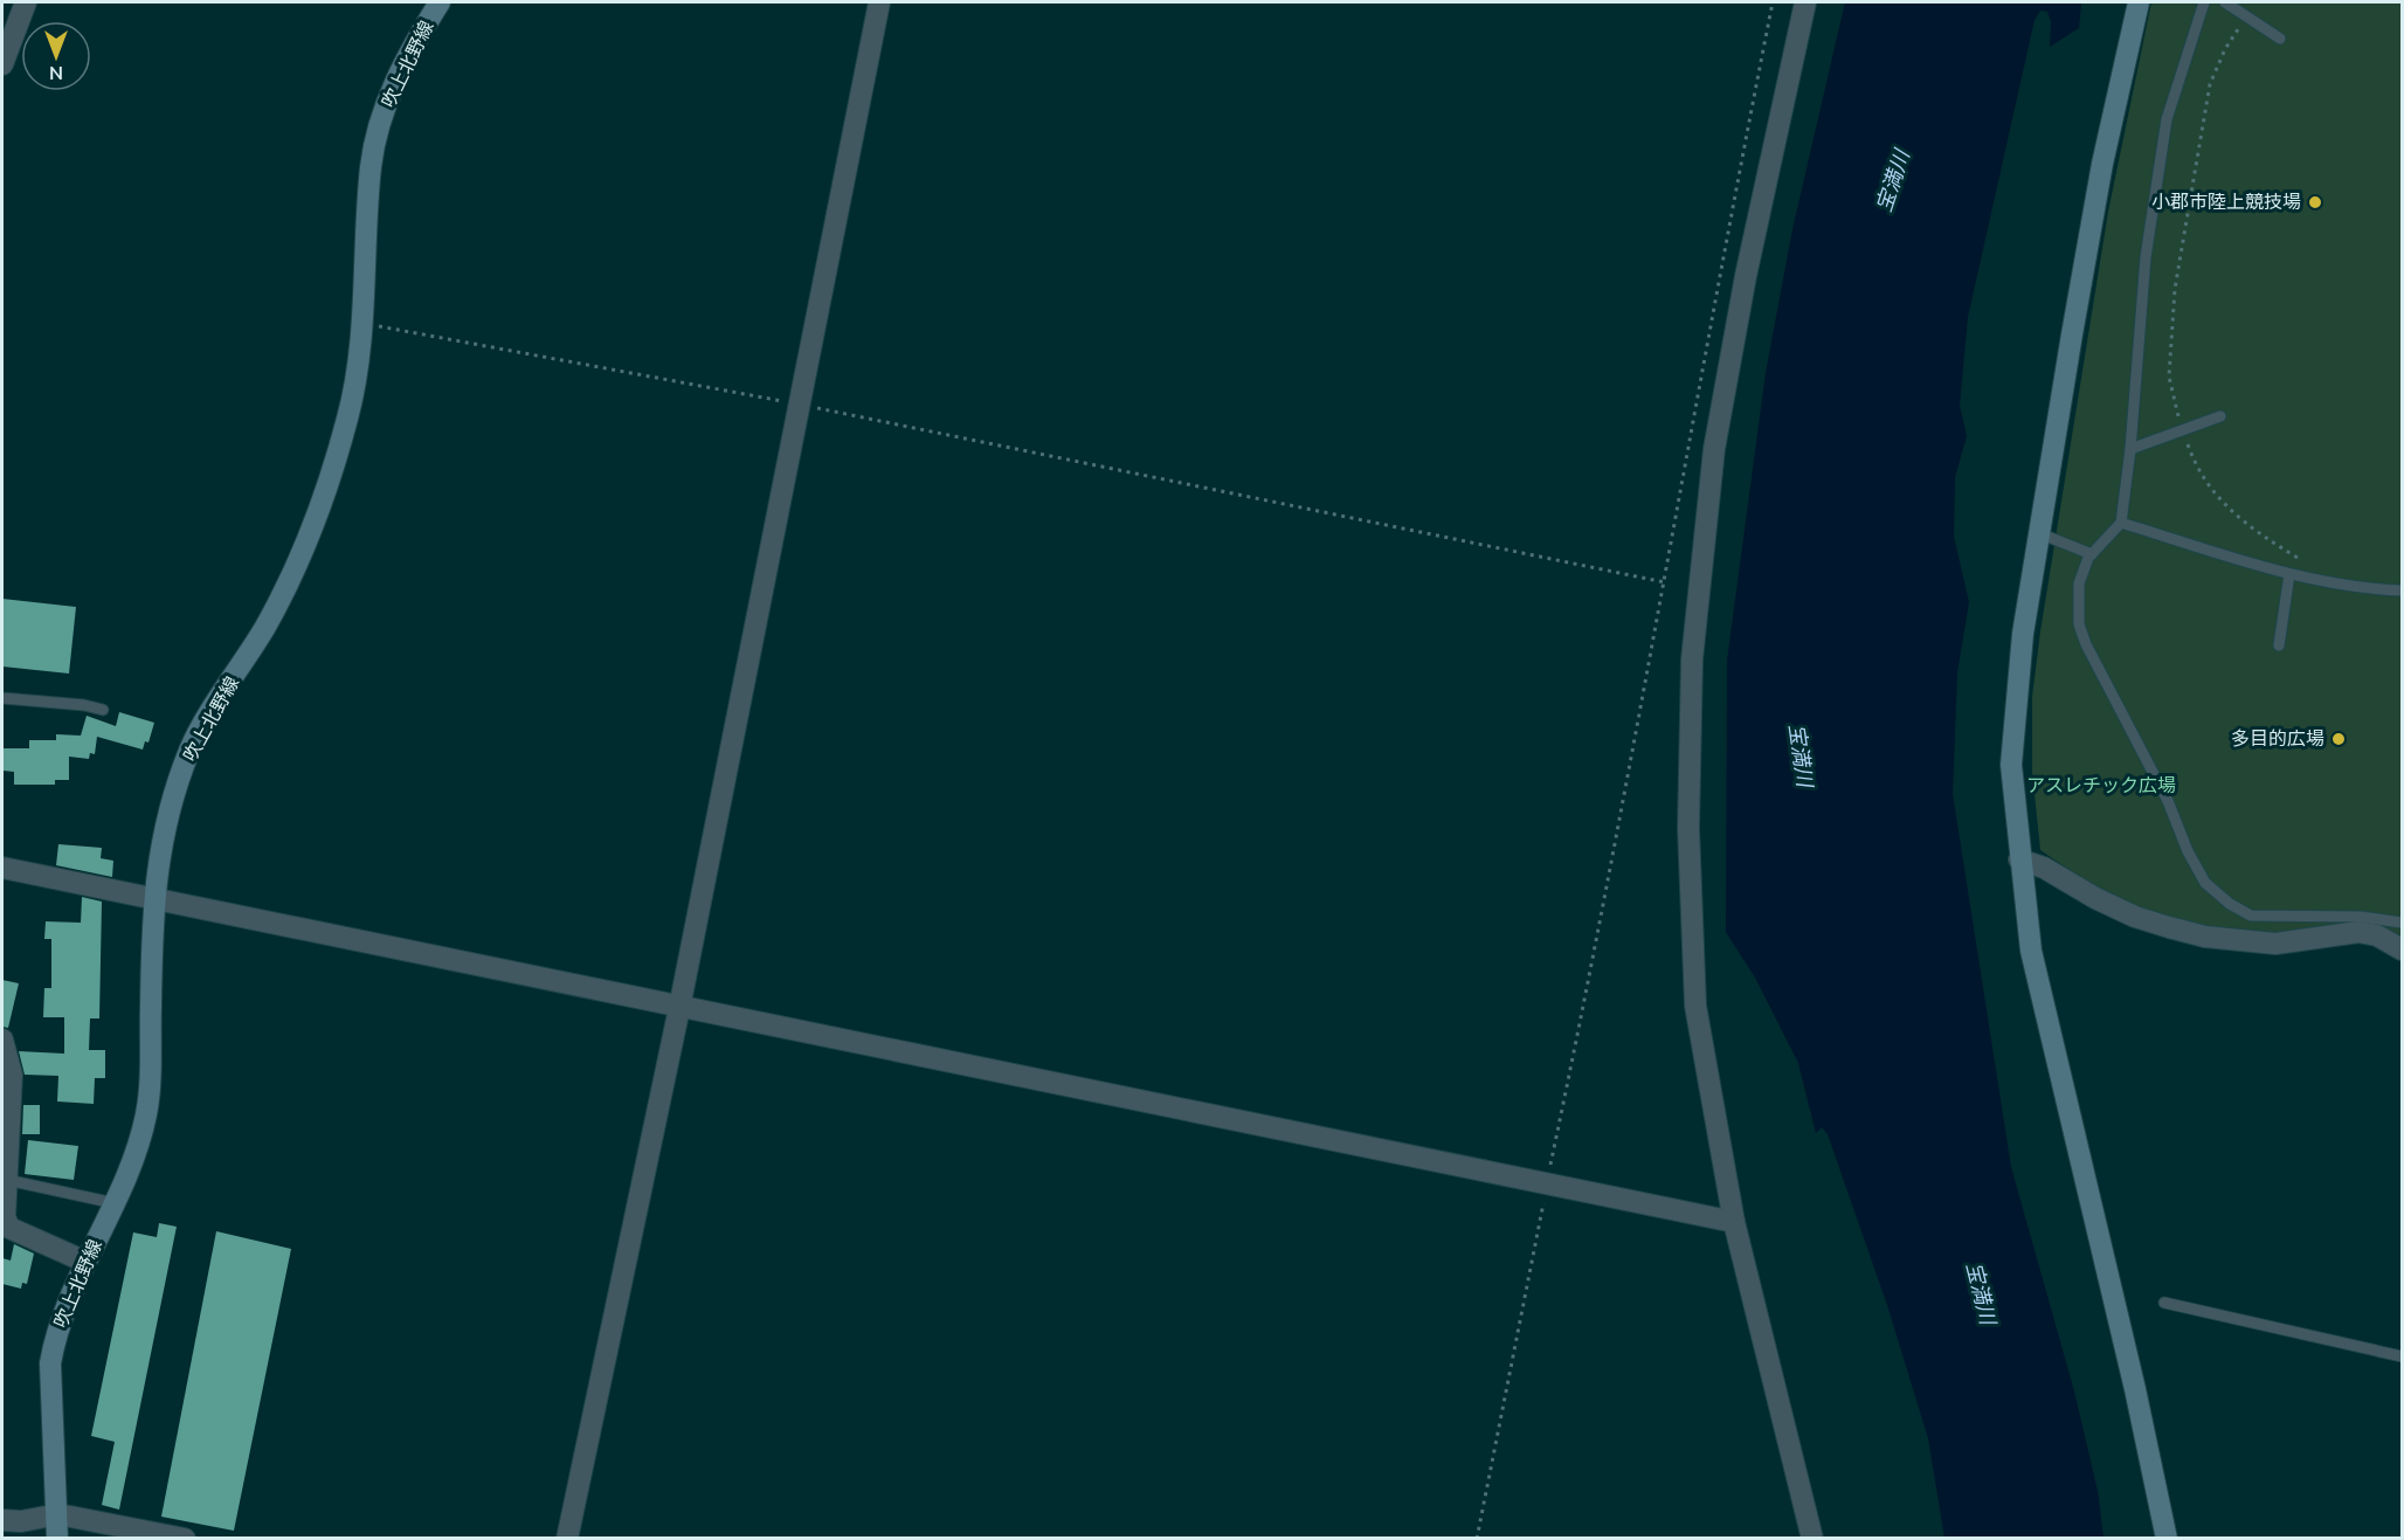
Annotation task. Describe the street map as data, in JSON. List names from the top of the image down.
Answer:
{
  "streets": {
    "main road": ["吹上北野線"]
  },
  "water": ["宝満川"],
  "parks": ["アスレチック広場"],
  "places": ["小郡市陸上競技場", "多目的広場"],
  "north": "bottom"
}
